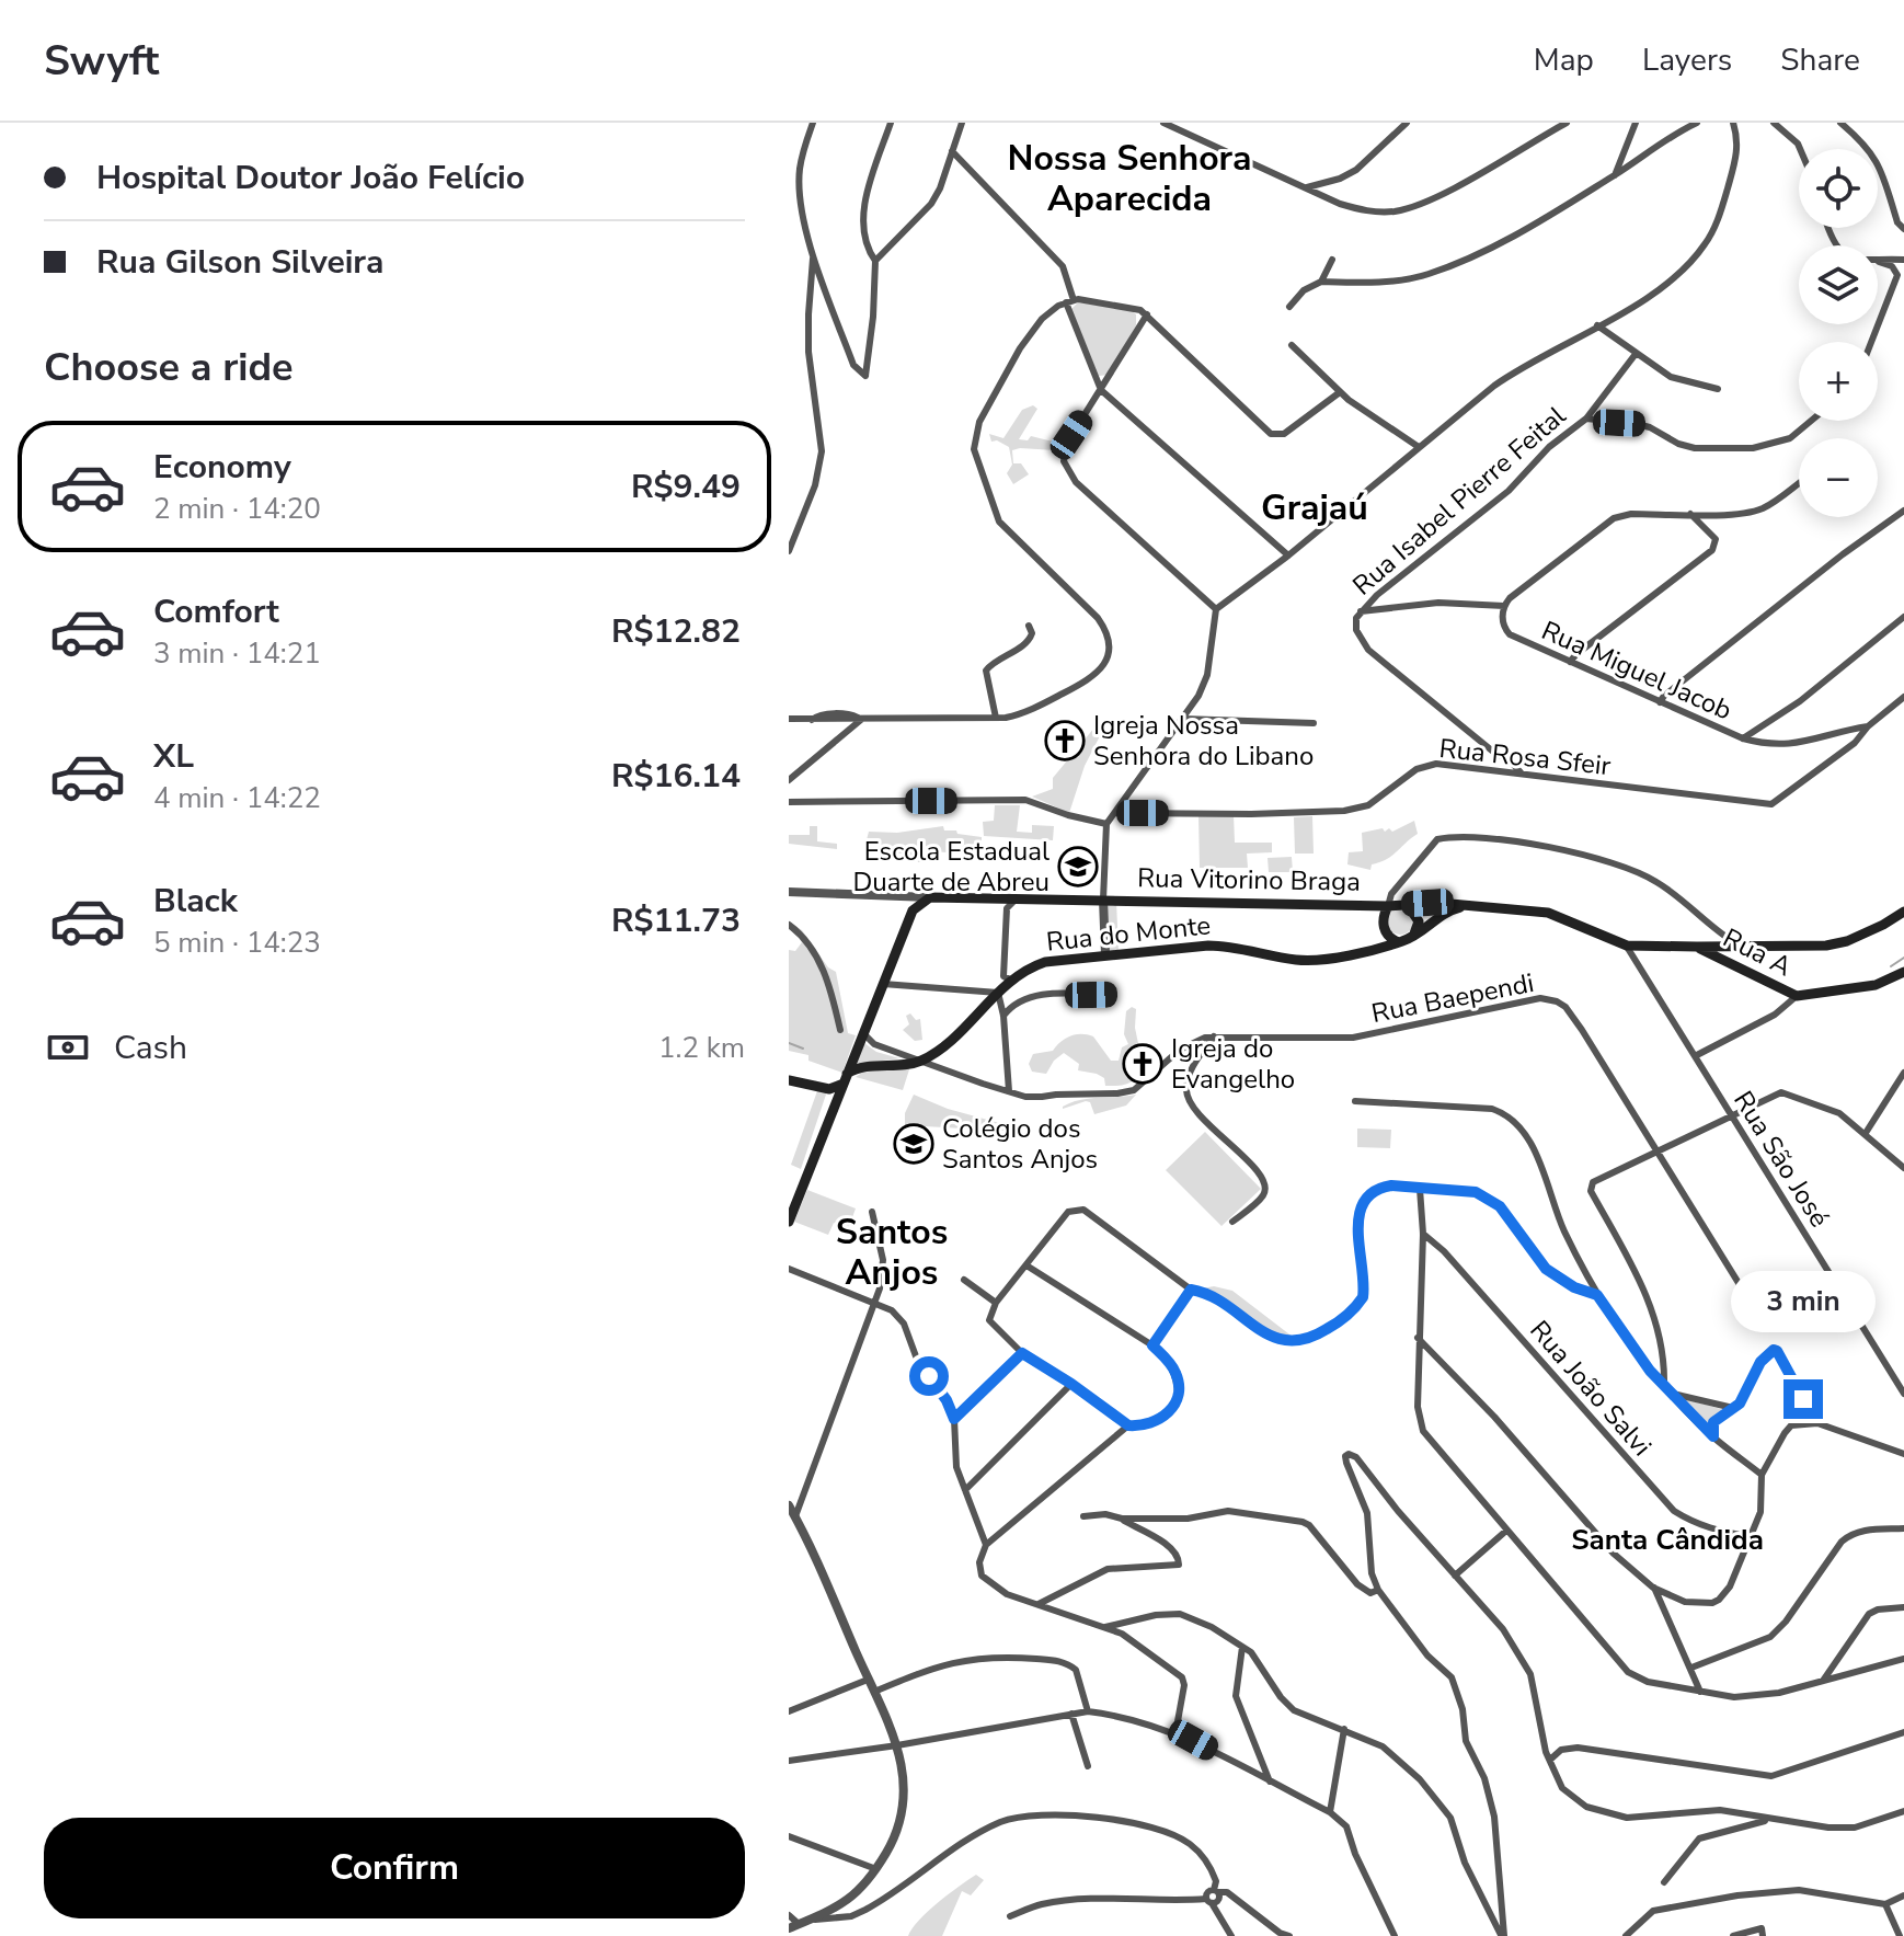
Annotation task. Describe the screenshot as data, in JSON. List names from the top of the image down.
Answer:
{
  "streets": {
    "main road": ["Rua Vitorino Braga", "Rua do Monte", "Rua A"],
    "street": [
      "Rua Isabel Pierre Feital",
      "Rua Miguel Jacob",
      "Rua Rosa Sfeir",
      "Rua Baependi",
      "Rua São José",
      "Rua João Salvi"
    ]
  },
  "crossings": [
    ["Rua Isabel Pierre Feital", "Rua Rosa Sfeir"],
    ["Rua Miguel Jacob", "Rua Rosa Sfeir"],
    ["Rua Vitorino Braga", "Rua do Monte"],
    ["Rua Vitorino Braga", "Rua A"],
    ["Rua Vitorino Braga", "Rua São José"],
    ["Rua do Monte", "Rua Baependi"]
  ],
  "districts": [
    "Nossa Senhora Aparecida",
    "Grajaú",
    "Santos Anjos",
    "Santa Cândida"
  ],
  "places": {
    "church": ["Igreja Nossa Senhora do Libano", "Igreja do Evangelho"],
    "school or university": ["Escola Estadual Duarte de Abreu", "Colégio dos Santos Anjos"]
  },
  "page": {
    "header": "Swyft",
    "nav": ["Map", "Layers", "Share"],
    "banner": ["Hospital Doutor João Felício", "Rua Gilson Silveira"],
    "map_buttons": ["+", "−"],
    "heading": "Choose a ride",
    "list": [
      {
        "name": "Economy",
        "note": "2 min · 14:20",
        "value": "R$9.49"
      },
      {
        "name": "Comfort",
        "note": "3 min · 14:21",
        "value": "R$12.82"
      },
      {
        "name": "XL",
        "note": "4 min · 14:22",
        "value": "R$16.14"
      },
      {
        "name": "Black",
        "note": "5 min · 14:23",
        "value": "R$11.73"
      }
    ],
    "pay": ["Cash", "1.2 km"],
    "bubble": "3 min",
    "buttons": "Confirm"
  }
}
